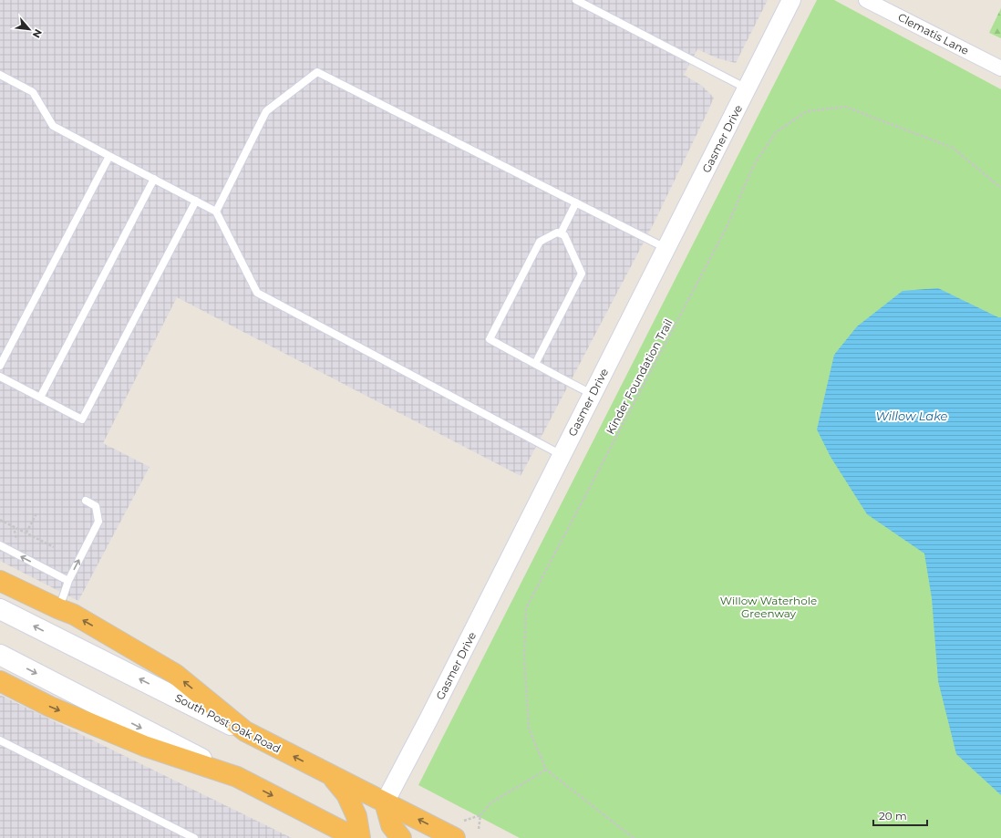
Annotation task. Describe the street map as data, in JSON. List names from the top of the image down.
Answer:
{
  "streets": {
    "highway": ["South Post Oak Road"],
    "street": ["Clematis Lane", "Gasmer Drive"],
    "path": ["Kinder Foundation Trail"]
  },
  "crossings": [
    ["Gasmer Drive", "South Post Oak Road"]
  ],
  "water": ["Willow Lake"],
  "parks": ["Willow Waterhole Greenway"],
  "scale_bar": "20 m",
  "north": "bottom right"
}
